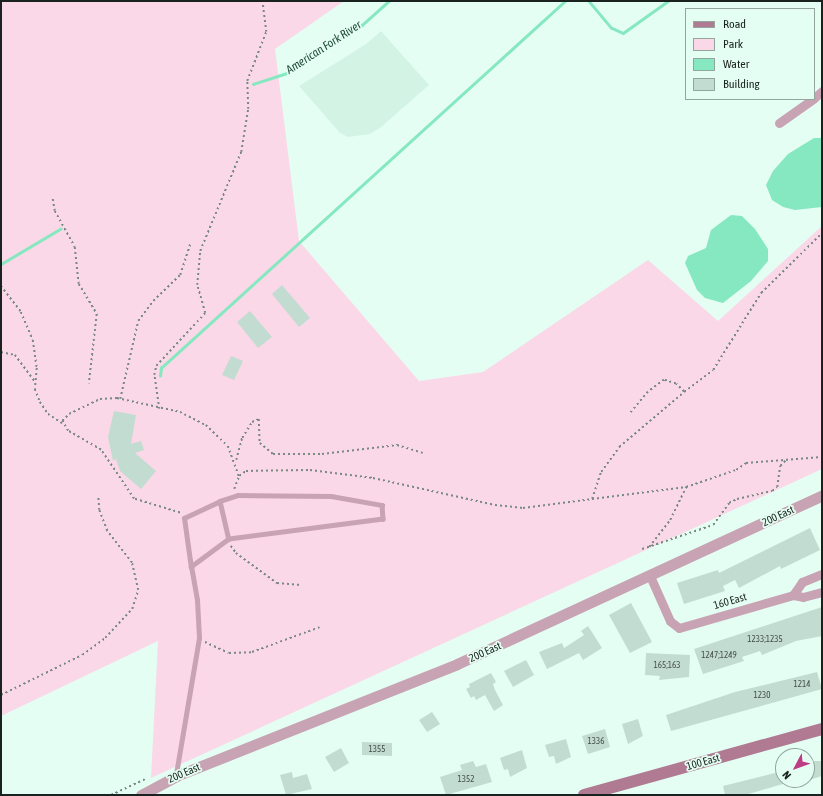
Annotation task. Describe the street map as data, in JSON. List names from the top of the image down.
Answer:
{
  "streets": {
    "main road": ["100 East"],
    "street": ["200 East", "160 East"]
  },
  "crossings": [
    ["200 East", "160 East"]
  ],
  "water": ["American Fork River"],
  "house_numbers": [
    "1233;1235",
    "1247;1249",
    "165;163",
    "1214",
    "1230",
    "1336",
    "1355",
    "1352"
  ],
  "legend": [
    "Road",
    "Park",
    "Water",
    "Building"
  ],
  "north": "bottom left"
}
